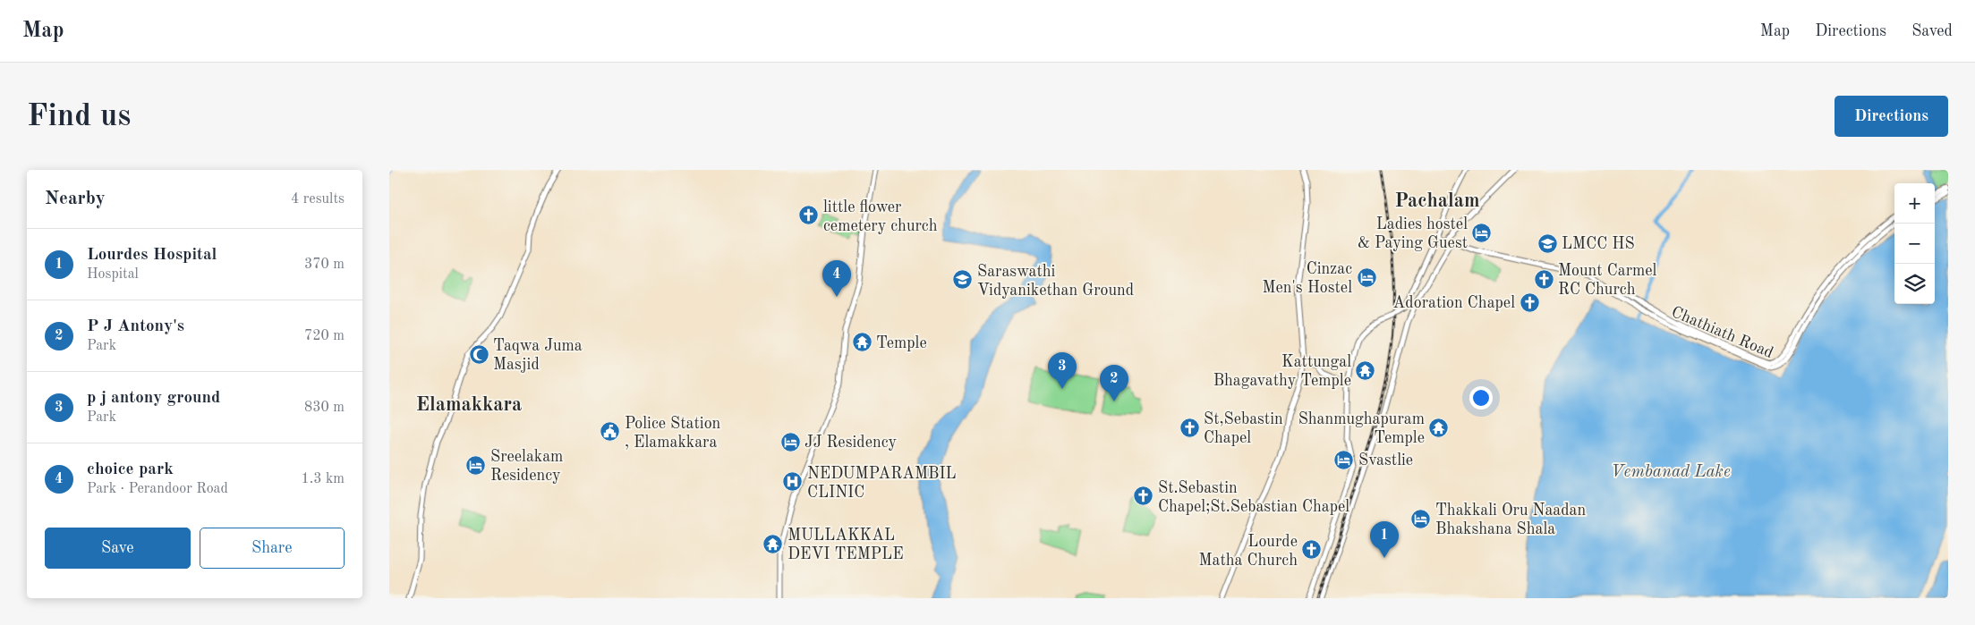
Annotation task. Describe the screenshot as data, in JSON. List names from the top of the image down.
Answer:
{
  "streets": {
    "main road": ["Chathiath Road"]
  },
  "districts": ["Pachalam", "Elamakkara"],
  "water": ["Vembanad Lake"],
  "places": {
    "church": [
      "little flower cemetery church",
      "Mount Carmel RC Church",
      "Adoration Chapel",
      "St,Sebastin Chapel",
      "St.Sebastin Chapel;St.Sebastian Chapel",
      "Lourde Matha Church"
    ],
    "hotel": [
      "Ladies hostel & Paying Guest",
      "Cinzac Men's Hostel",
      "JJ Residency",
      "Svastlie",
      "Sreelakam Residency",
      "Thakkali Oru Naadan Bhakshana Shala"
    ],
    "school or university": ["LMCC HS", "Saraswathi Vidyanikethan Ground"],
    "temple": [
      "Temple",
      "Kattungal Bhagavathy Temple",
      "Shanmughapuram Temple",
      "MULLAKKAL DEVI TEMPLE"
    ],
    "mosque": ["Taqwa Juma Masjid"],
    "public building": ["Police Station , Elamakkara"],
    "hospital": ["NEDUMPARAMBIL CLINIC"]
  },
  "page": {
    "header": "Map",
    "nav": ["Map", "Directions", "Saved"],
    "buttons": [
      "Directions",
      ["Save", "Share"]
    ],
    "title": "Find us",
    "heading": ["Nearby", "4 results"],
    "map_buttons": ["+", "−"],
    "list": [
      {
        "mark": "1",
        "name": "Lourdes Hospital",
        "note": "Hospital",
        "value": "370 m"
      },
      {
        "mark": "2",
        "name": "P J Antony's",
        "note": "Park",
        "value": "720 m"
      },
      {
        "mark": "3",
        "name": "p j antony ground",
        "note": "Park",
        "value": "830 m"
      },
      {
        "mark": "4",
        "name": "choice park",
        "note": "Park · Perandoor Road",
        "value": "1.3 km"
      }
    ],
    "pins": [
      "4",
      "3",
      "2",
      "1"
    ]
  }
}
